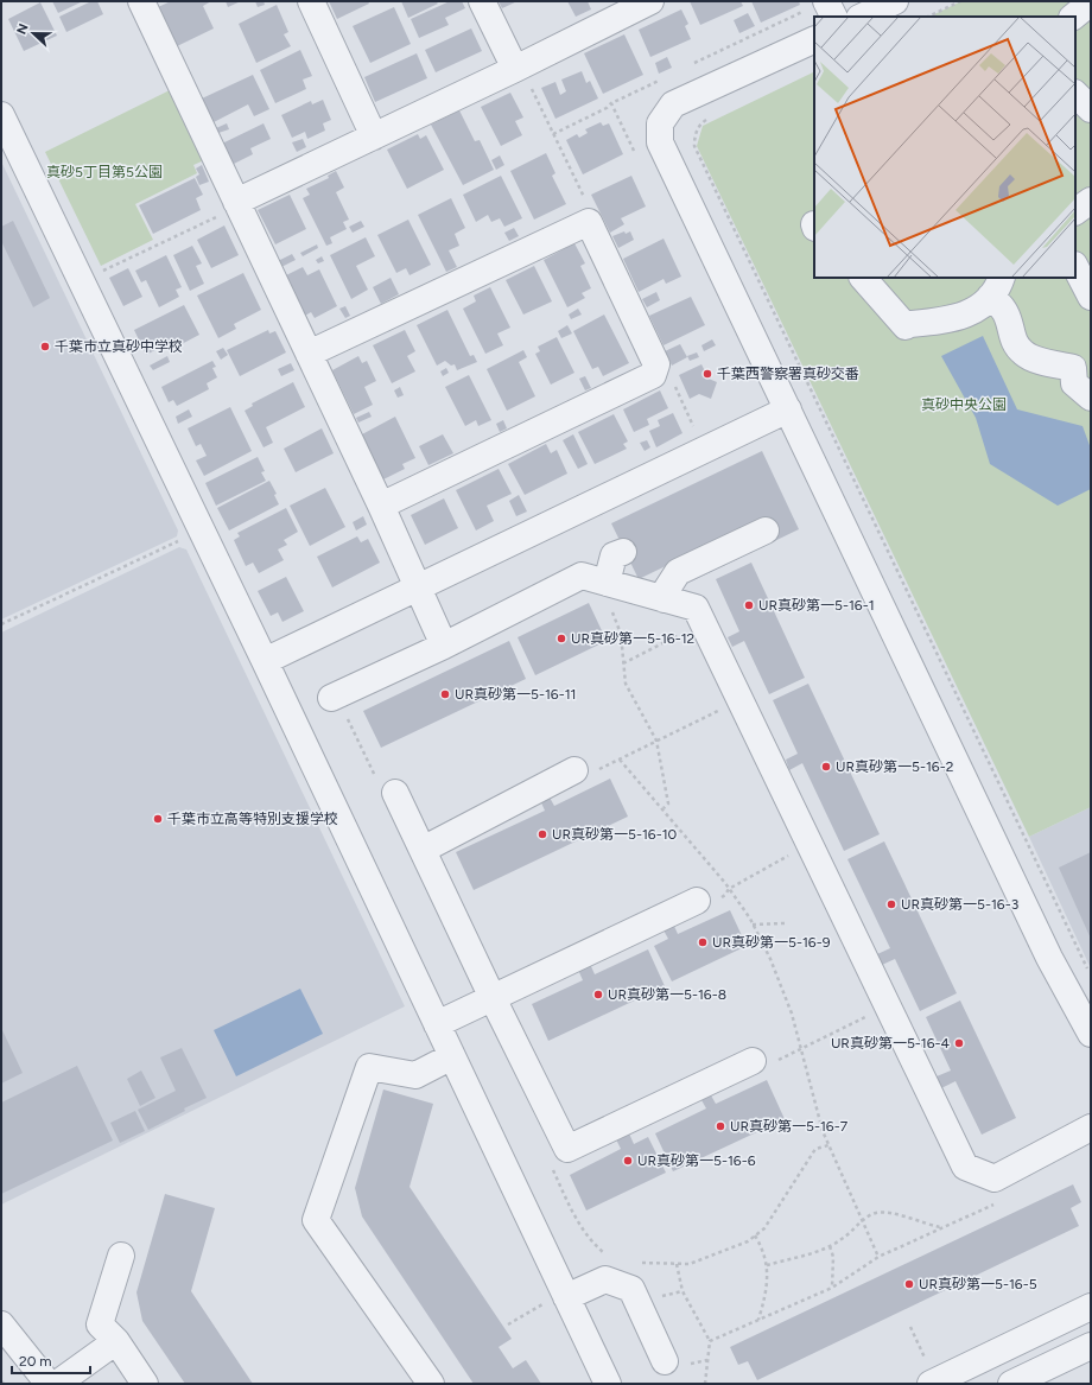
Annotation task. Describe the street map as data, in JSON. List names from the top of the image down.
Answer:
{
  "parks": ["真砂5丁目第5公園", "真砂中央公園"],
  "places": [
    "千葉市立真砂中学校",
    "千葉西警察署真砂交番",
    "UR真砂第一5-16-1",
    "UR真砂第一5-16-12",
    "UR真砂第一5-16-11",
    "UR真砂第一5-16-2",
    "千葉市立高等特別支援学校",
    "UR真砂第一5-16-10",
    "UR真砂第一5-16-3",
    "UR真砂第一5-16-9",
    "UR真砂第一5-16-8",
    "UR真砂第一5-16-4",
    "UR真砂第一5-16-7",
    "UR真砂第一5-16-6",
    "UR真砂第一5-16-5"
  ],
  "scale_bar": "20 m",
  "north": "left"
}
